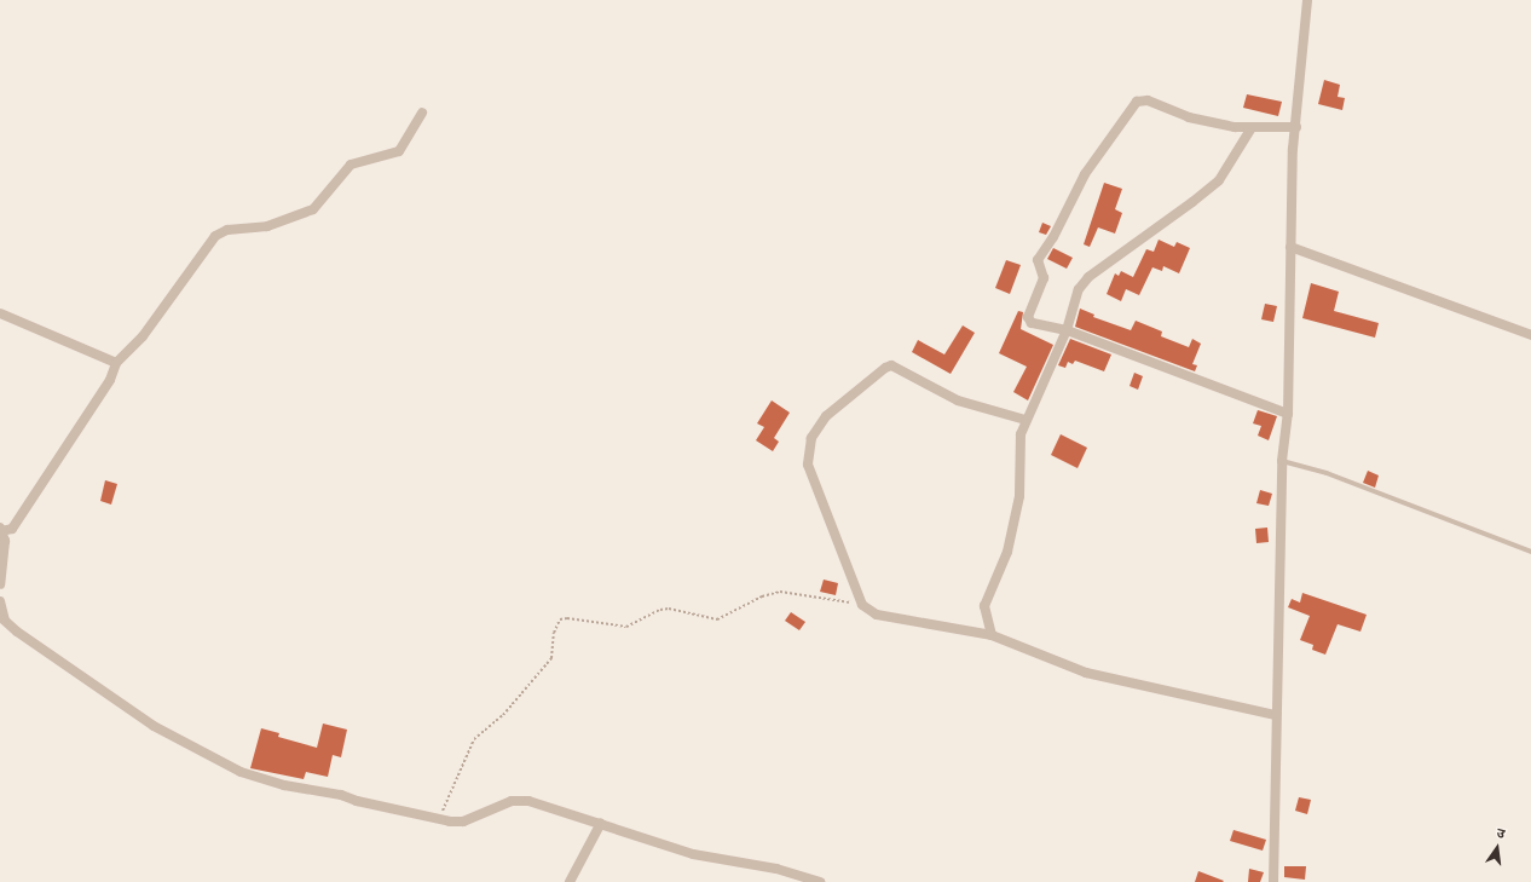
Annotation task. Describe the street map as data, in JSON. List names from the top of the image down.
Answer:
{
  "north": "top"
}
